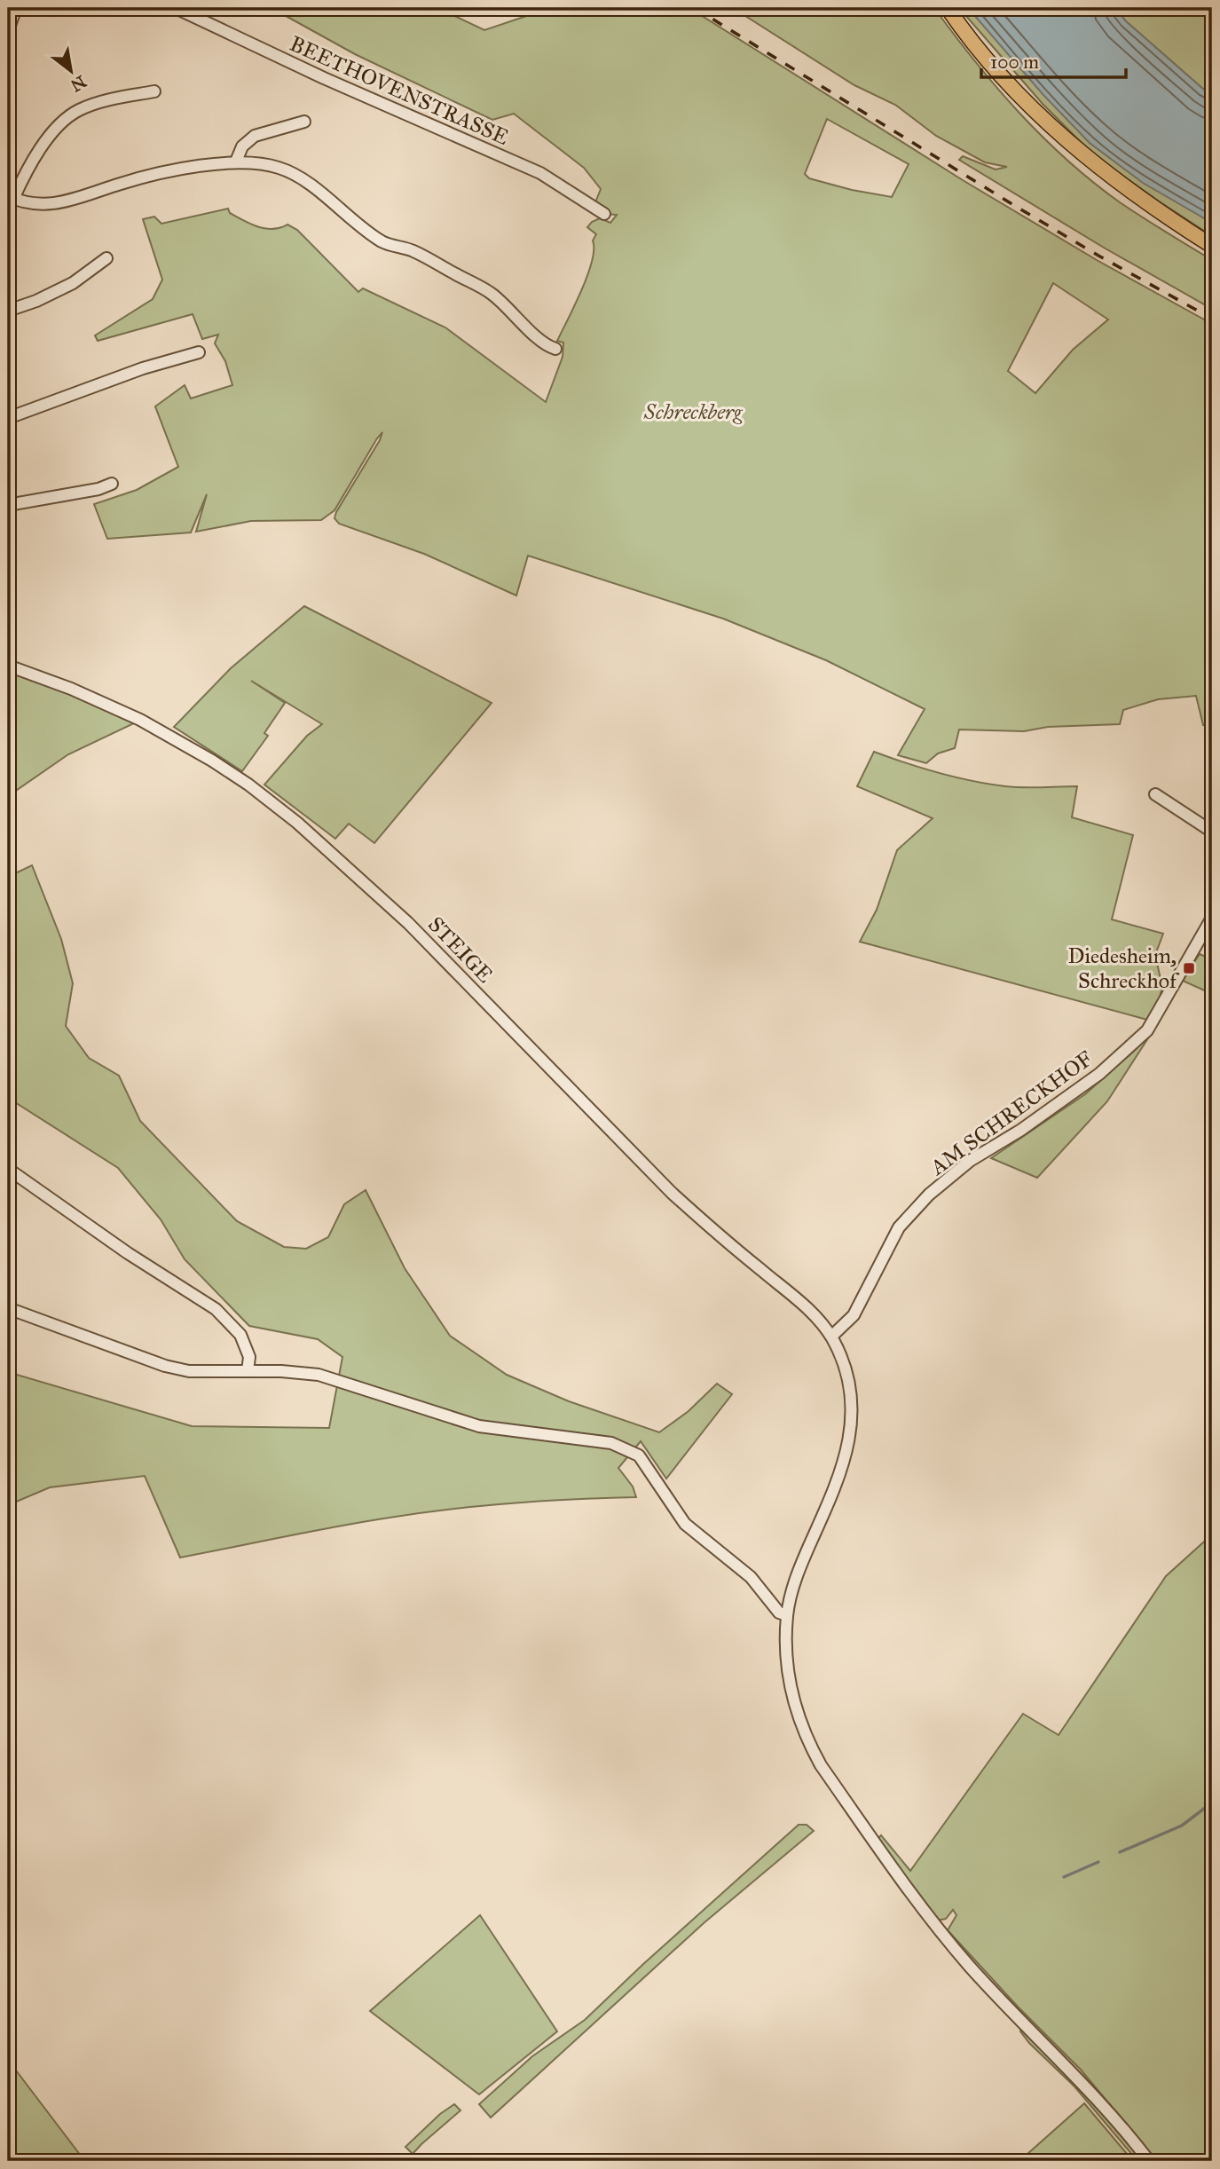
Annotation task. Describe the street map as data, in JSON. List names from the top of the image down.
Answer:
{
  "streets": {
    "street": ["BEETHOVENSTRASSE", "STEIGE", "AM SCHRECKHOF"]
  },
  "crossings": [
    ["STEIGE", "AM SCHRECKHOF"]
  ],
  "parks": ["Schreckberg"],
  "places": {
    "transit": ["Diedesheim, Schreckhof"]
  },
  "scale_bar": "100 m",
  "north": "bottom right"
}
